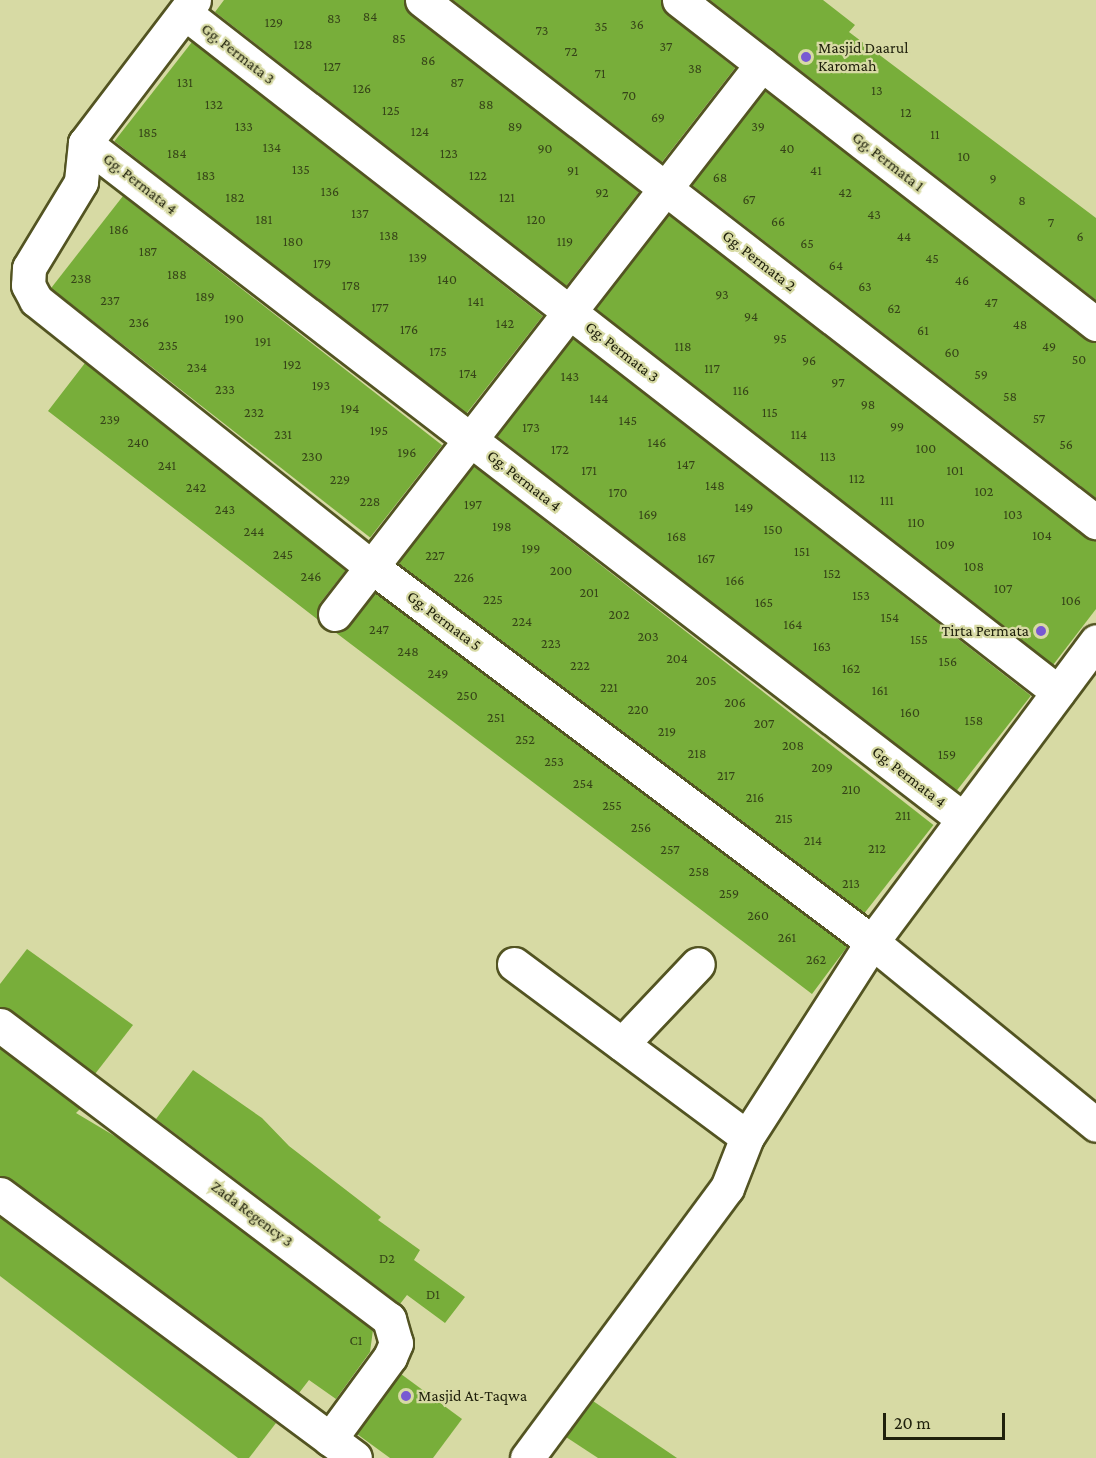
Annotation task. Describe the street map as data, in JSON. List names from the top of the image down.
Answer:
{
  "streets": {
    "street": [
      "Gg. Permata 3",
      "Gg. Permata 1",
      "Gg. Permata 4",
      "Gg. Permata 2",
      "Gg. Permata 5",
      "Zada Regency 3"
    ]
  },
  "crossings": [
    ["Gg. Permata 4", "Gg. Permata 5"]
  ],
  "places": ["Masjid Daarul Karomah", "Tirta Permata", "Masjid At-Taqwa"],
  "house_numbers": [
    "84",
    "83",
    "129",
    "36",
    "35",
    "73",
    "85",
    "128",
    "37",
    "72",
    "86",
    "127",
    "38",
    "71",
    "131",
    "87",
    "126",
    "13",
    "70",
    "132",
    "88",
    "125",
    "12",
    "69",
    "133",
    "89",
    "39",
    "124",
    "185",
    "11",
    "134",
    "90",
    "40",
    "184",
    "123",
    "10",
    "135",
    "91",
    "41",
    "183",
    "122",
    "68",
    "9",
    "136",
    "92",
    "42",
    "182",
    "121",
    "67",
    "8",
    "137",
    "43",
    "181",
    "120",
    "66",
    "7",
    "186",
    "138",
    "44",
    "6",
    "180",
    "119",
    "65",
    "187",
    "139",
    "45",
    "179",
    "64",
    "188",
    "238",
    "140",
    "46",
    "178",
    "63",
    "93",
    "189",
    "237",
    "141",
    "47",
    "177",
    "62",
    "94",
    "190",
    "236",
    "142",
    "48",
    "176",
    "61",
    "95",
    "191",
    "235",
    "118",
    "49",
    "175",
    "60",
    "50",
    "96",
    "192",
    "234",
    "117",
    "174",
    "59",
    "143",
    "97",
    "193",
    "233",
    "116",
    "58",
    "144",
    "98",
    "194",
    "232",
    "115",
    "57",
    "239",
    "145",
    "99",
    "173",
    "195",
    "231",
    "114",
    "240",
    "146",
    "56",
    "100",
    "172",
    "196",
    "230",
    "113",
    "147",
    "241",
    "171",
    "101",
    "112",
    "229",
    "148",
    "242",
    "102",
    "170",
    "111",
    "228",
    "197",
    "149",
    "243",
    "169",
    "103",
    "110",
    "198",
    "150",
    "244",
    "104",
    "168",
    "109",
    "199",
    "151",
    "245",
    "227",
    "167",
    "108",
    "200",
    "152",
    "246",
    "226",
    "166",
    "107",
    "201",
    "153",
    "225",
    "106",
    "165",
    "202",
    "154",
    "224",
    "164",
    "247",
    "203",
    "155",
    "223",
    "163",
    "248",
    "204",
    "156",
    "222",
    "162",
    "249",
    "205",
    "221",
    "161",
    "250",
    "206",
    "220",
    "160",
    "251",
    "158",
    "207",
    "219",
    "252",
    "208",
    "218",
    "159",
    "253",
    "209",
    "217",
    "254",
    "210",
    "216",
    "255",
    "211",
    "215",
    "256",
    "214",
    "212",
    "257",
    "258",
    "213",
    "259",
    "260",
    "261",
    "262",
    "D2",
    "D1",
    "C1"
  ],
  "scale_bar": "20 m"
}
